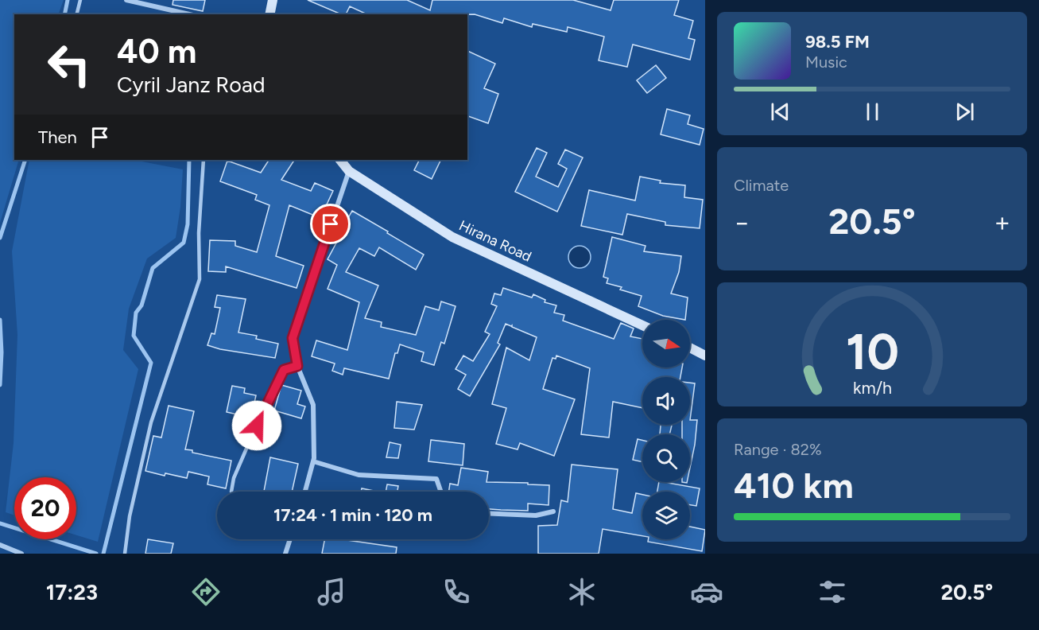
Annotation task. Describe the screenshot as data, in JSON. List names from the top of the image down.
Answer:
{
  "streets": {
    "street": ["Hirana Road"]
  },
  "north": "right",
  "page": {
    "turn": ["40 m", "Cyril Janz Road"],
    "song": ["98.5 FM", "Music"],
    "then": "Then",
    "tile": [
      "Climate",
      ["Range · 82%", "410 km"]
    ],
    "heat": ["−", "20.5°", "+"],
    "limit": "20",
    "trip": "17:24 · 1 min · 120 m",
    "tabs": ["17:23", "20.5°"],
    "gauge": ["10", "km/h"]
  }
}
